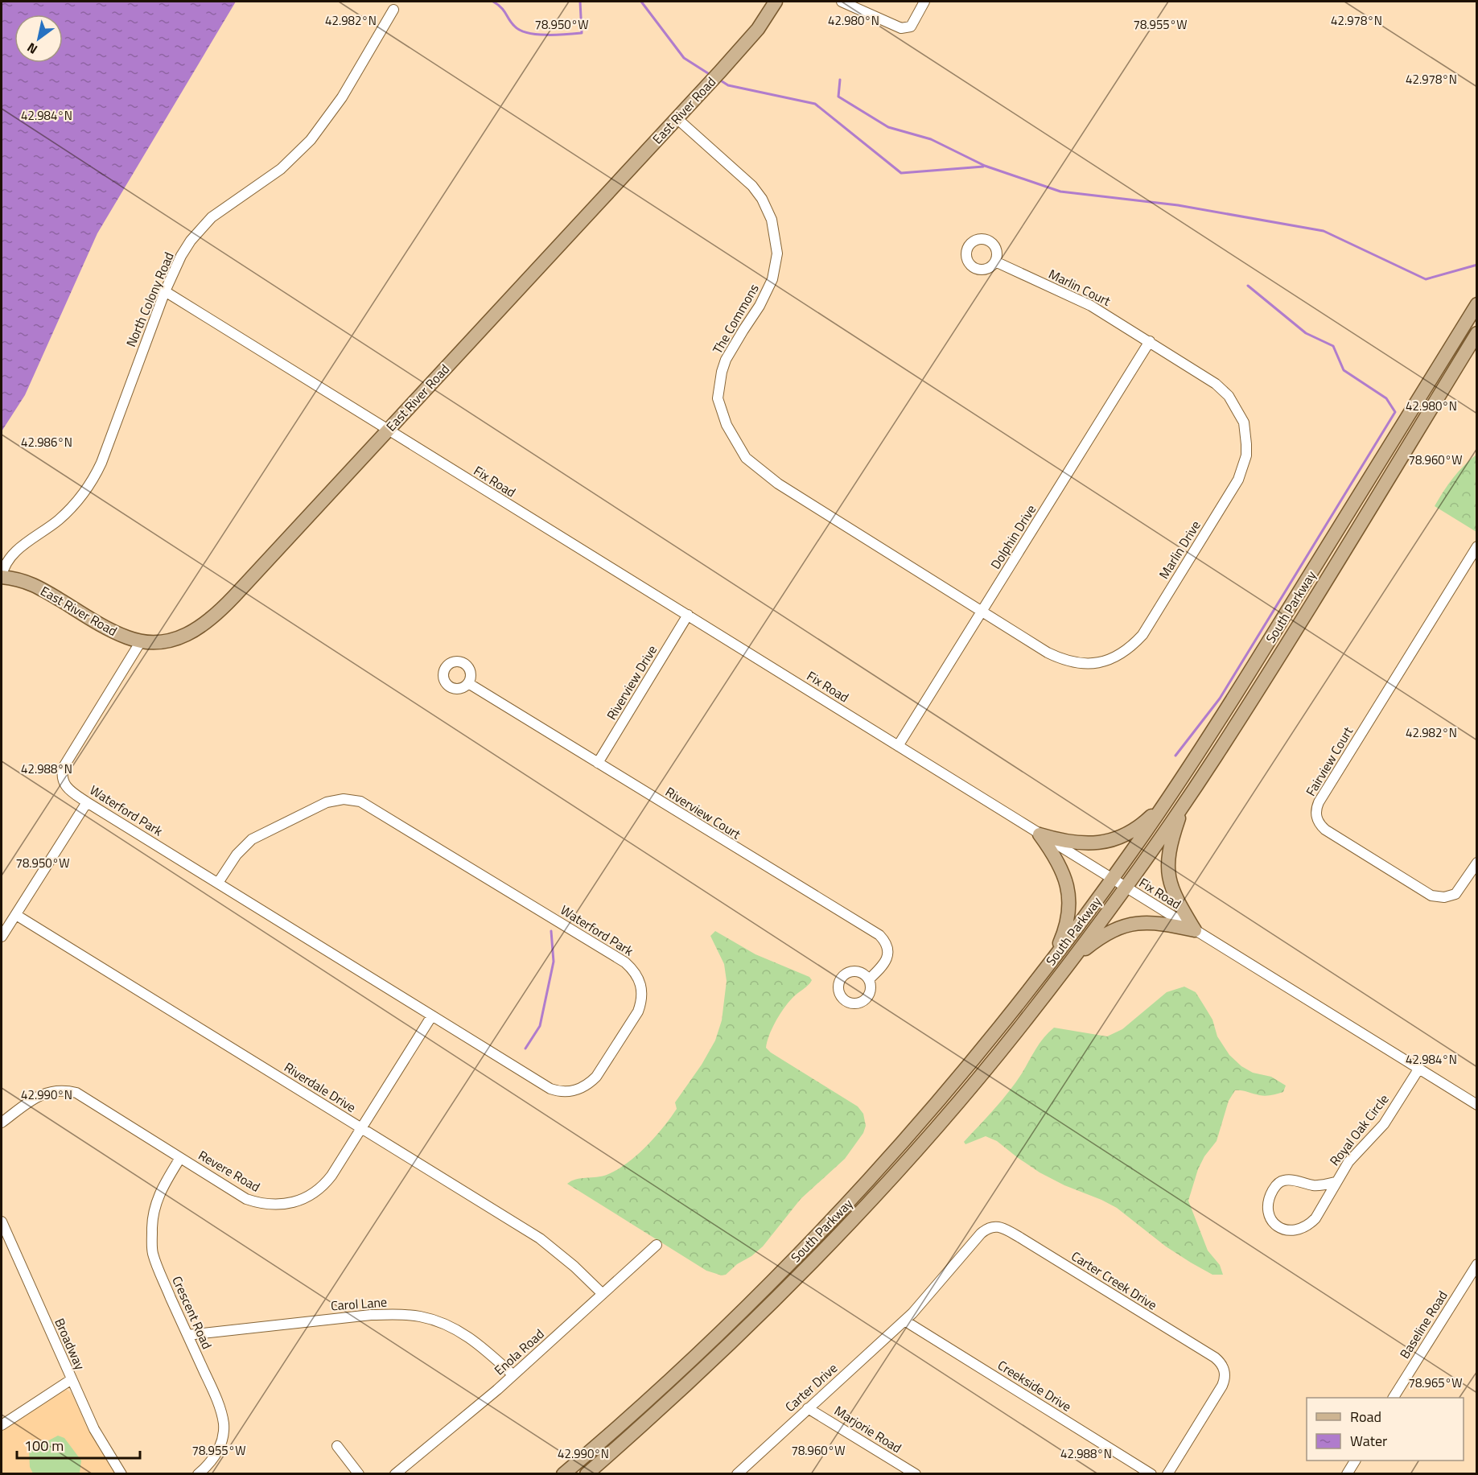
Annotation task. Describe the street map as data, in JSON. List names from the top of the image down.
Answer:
{
  "streets": {
    "main road": ["East River Road", "South Parkway"],
    "street": [
      "Marlin Court",
      "North Colony Road",
      "The Commons",
      "Fix Road",
      "Dolphin Drive",
      "Marlin Drive",
      "Riverview Drive",
      "Fairview Court",
      "Waterford Park",
      "Riverview Court",
      "Riverdale Drive",
      "Royal Oak Circle",
      "Revere Road",
      "Carter Creek Drive",
      "Carol Lane",
      "Crescent Road",
      "Baseline Road",
      "Broadway",
      "Enola Road",
      "Creekside Drive",
      "Carter Drive",
      "Marjorie Road"
    ]
  },
  "crossings": [
    ["East River Road", "North Colony Road"],
    ["East River Road", "The Commons"],
    ["East River Road", "Fix Road"],
    ["East River Road", "Waterford Park"],
    ["Marlin Court", "Dolphin Drive"],
    ["Marlin Court", "Marlin Drive"],
    ["North Colony Road", "Fix Road"],
    ["The Commons", "Dolphin Drive"],
    ["The Commons", "Marlin Drive"],
    ["Fix Road", "Dolphin Drive"],
    ["Fix Road", "South Parkway"],
    ["Fix Road", "Riverview Drive"],
    ["Fix Road", "Royal Oak Circle"],
    ["Dolphin Drive", "Marlin Drive"],
    ["Riverview Drive", "Riverview Court"],
    ["Waterford Park", "Revere Road"],
    ["Riverdale Drive", "Revere Road"],
    ["Riverdale Drive", "Enola Road"],
    ["Revere Road", "Crescent Road"],
    ["Carter Creek Drive", "Creekside Drive"],
    ["Carter Creek Drive", "Carter Drive"],
    ["Carol Lane", "Crescent Road"],
    ["Carol Lane", "Enola Road"],
    ["Creekside Drive", "Carter Drive"],
    ["Carter Drive", "Marjorie Road"]
  ],
  "legend": ["Road", "Water"],
  "scale_bar": "100 m",
  "north": "bottom left",
  "coordinates": [
    "42.982°N",
    "42.980°N",
    "42.978°N",
    "78.950°W",
    "78.955°W",
    "42.984°N",
    "42.986°N",
    "78.960°W",
    "42.988°N",
    "42.990°N",
    "78.965°W"
  ]
}
